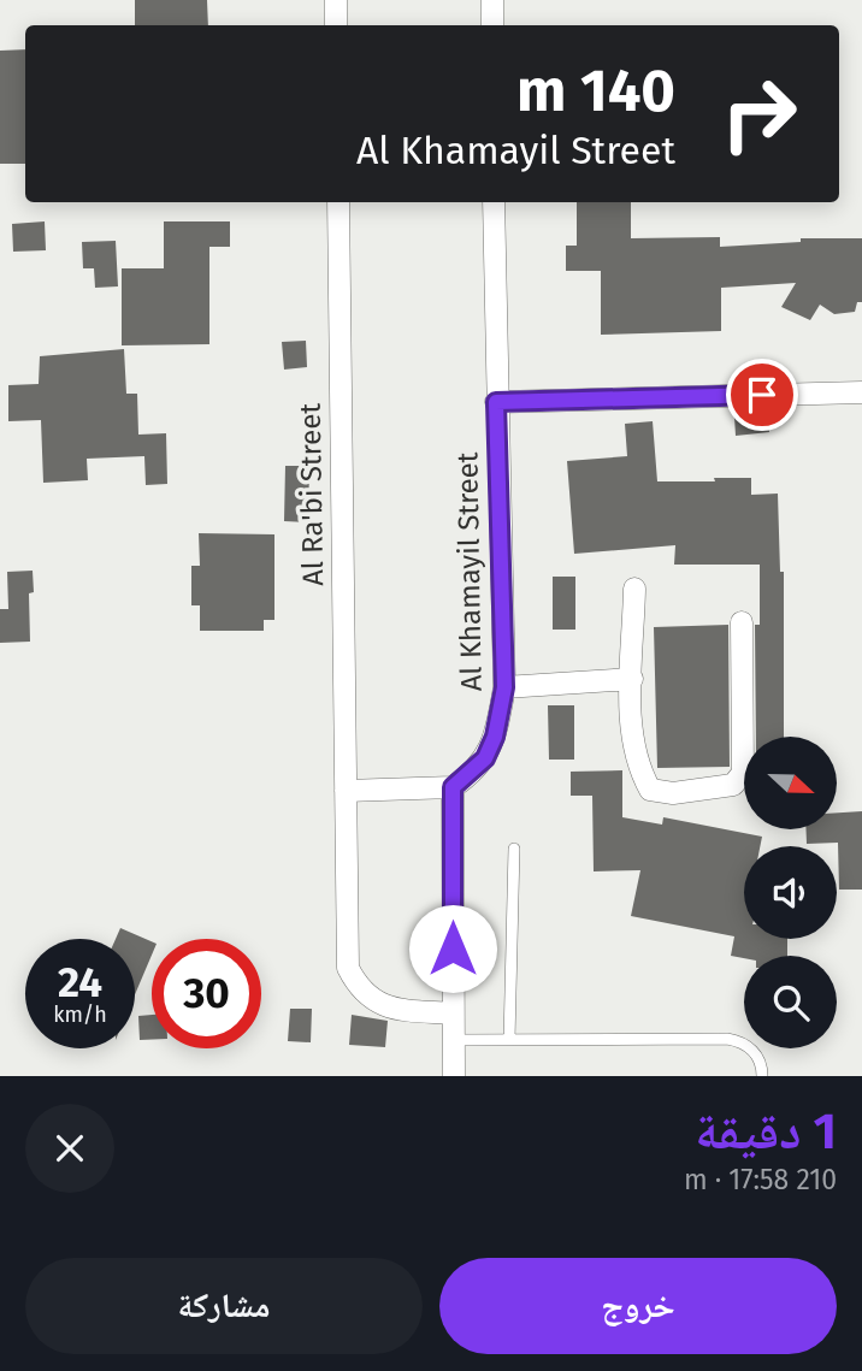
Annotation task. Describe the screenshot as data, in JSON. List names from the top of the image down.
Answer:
{
  "streets": {
    "street": ["Al Ra'bi Street", "Al Khamayil Street"]
  },
  "north": "right",
  "page": {
    "turn": ["140 m", "Al Khamayil Street"],
    "speed": "24 km/h",
    "limit": "30",
    "heading": ["1 دقيقة", "210 m · 17:58"],
    "buttons": ["خروج", "مشاركة"]
  }
}
